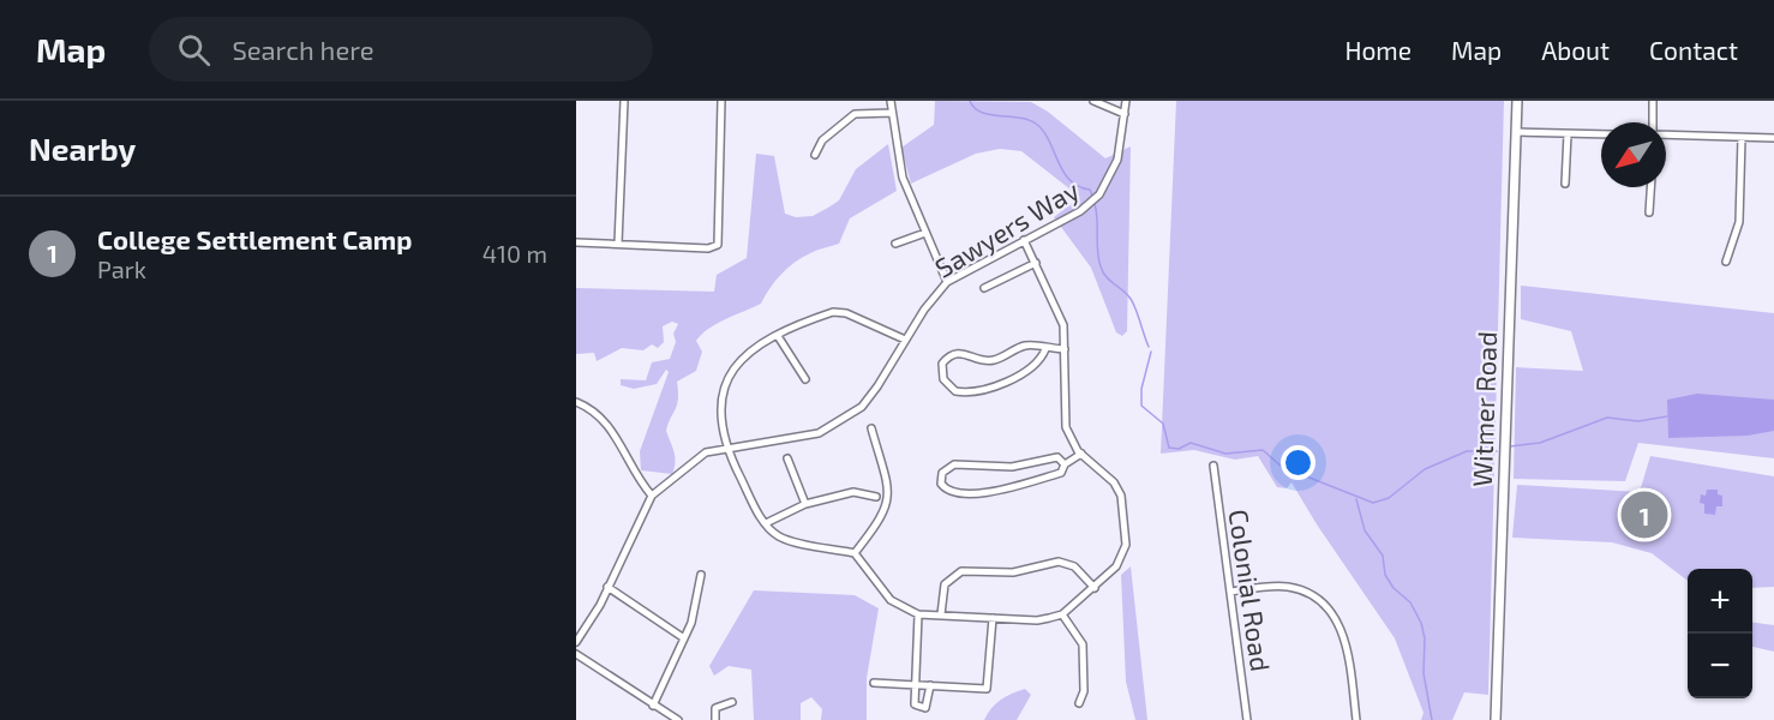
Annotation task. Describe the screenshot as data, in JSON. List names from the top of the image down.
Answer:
{
  "streets": {
    "street": ["Sawyers Way", "Witmer Road", "Colonial Road"]
  },
  "north": "bottom left",
  "page": {
    "header": "Map",
    "search": "Search here",
    "nav": [
      "Home",
      "Map",
      "About",
      "Contact"
    ],
    "heading": "Nearby",
    "list": [
      {
        "mark": "1",
        "name": "College Settlement Camp",
        "note": "Park",
        "value": "410 m"
      }
    ],
    "pins": "1",
    "map_buttons": ["+", "−"]
  }
}
